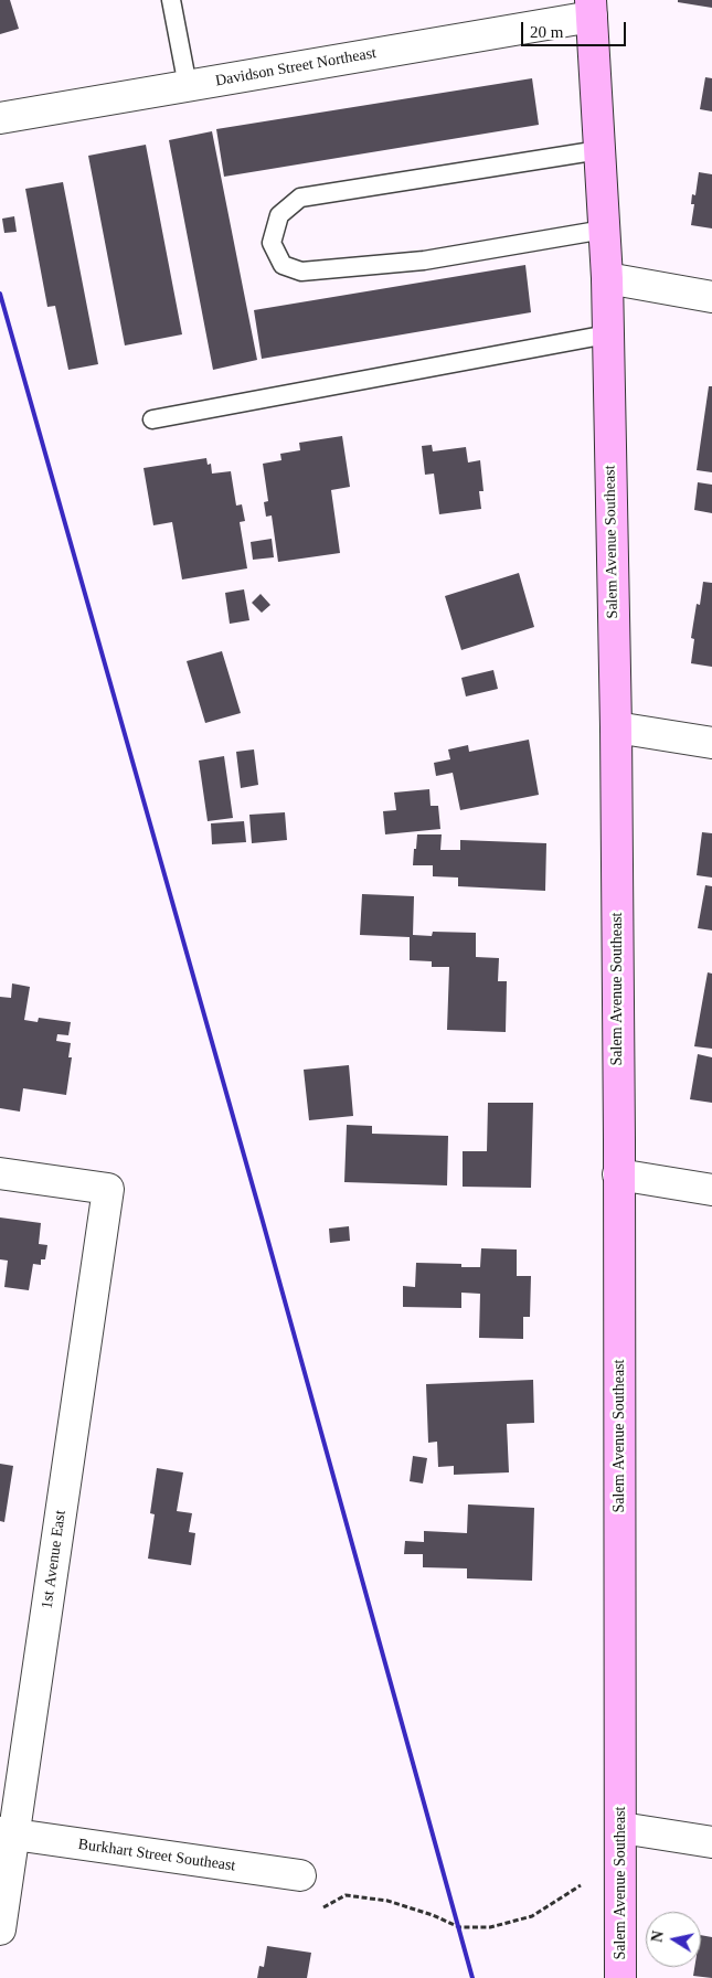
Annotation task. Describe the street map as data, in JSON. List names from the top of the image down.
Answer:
{
  "streets": {
    "main road": ["Salem Avenue Southeast"],
    "street": ["Davidson Street Northeast", "1st Avenue East", "Burkhart Street Southeast"]
  },
  "crossings": [
    ["Davidson Street Northeast", "Salem Avenue Southeast"],
    ["1st Avenue East", "Burkhart Street Southeast"]
  ],
  "scale_bar": "20 m",
  "north": "left"
}
